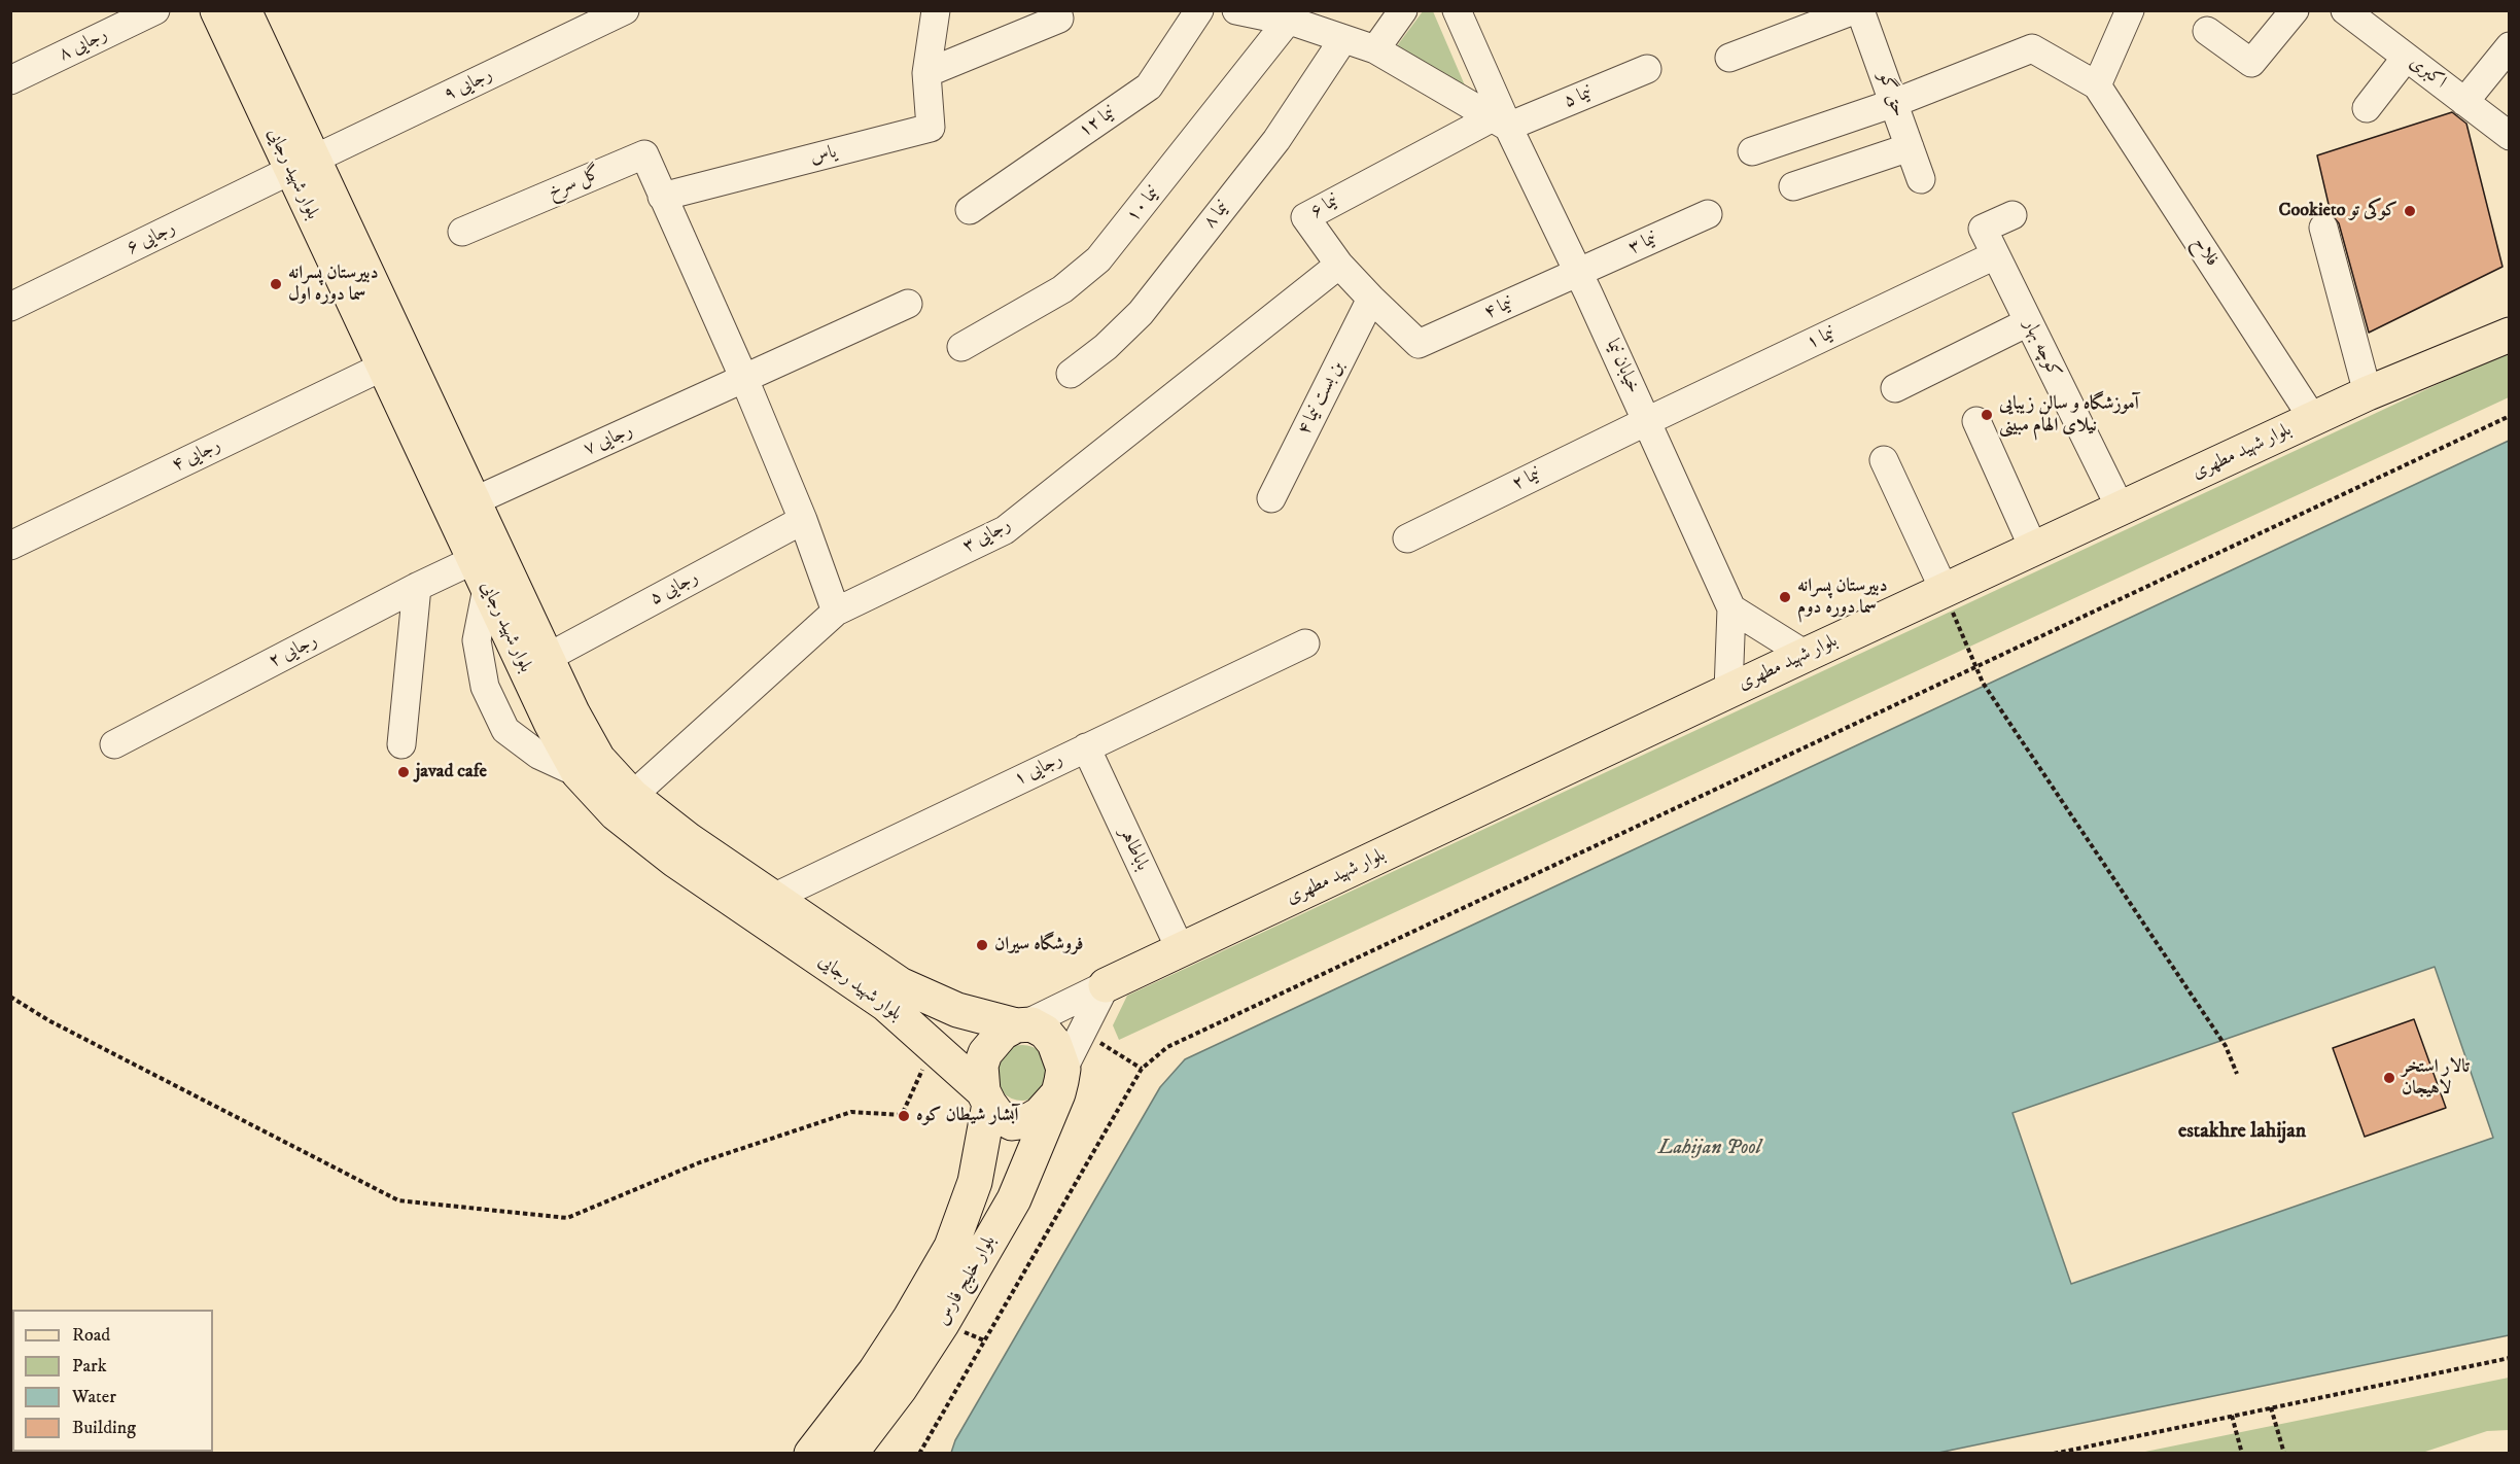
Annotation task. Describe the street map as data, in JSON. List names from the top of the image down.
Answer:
{
  "streets": {
    "main road": ["بلوار شهید رجایی", "بلوار شهید مطهری", "بلوار خلیج فارس"],
    "street": [
      "رجایی ۸",
      "اکبری",
      "رجایی ۹",
      "حق گو",
      "نیما ۵",
      "نیما ۱۲",
      "یاس",
      "گل سرخ",
      "نیما ۱۰",
      "نیما ۶",
      "نیما ۸",
      "رجایی ۶",
      "نیما ۳",
      "فلاح",
      "نیما ۴",
      "نیما ۱",
      "کوچه بهار",
      "خیابان نیما",
      "بن بست نیما ۴",
      "رجایی ۷",
      "رجایی ۴",
      "نیما ۲",
      "رجایی ۳",
      "رجایی ۵",
      "رجایی ۲",
      "رجایی ۱",
      "باباطاهر"
    ]
  },
  "crossings": [
    ["رجایی ۹", "بلوار شهید رجایی"],
    ["رجایی ۹", "رجایی ۶"],
    ["نیما ۵", "نیما ۶"],
    ["نیما ۵", "خیابان نیما"],
    ["یاس", "گل سرخ"],
    ["بلوار شهید رجایی", "رجایی ۶"],
    ["بلوار شهید رجایی", "رجایی ۷"],
    ["بلوار شهید رجایی", "رجایی ۴"],
    ["بلوار شهید رجایی", "رجایی ۳"],
    ["بلوار شهید رجایی", "رجایی ۵"],
    ["بلوار شهید رجایی", "رجایی ۲"],
    ["بلوار شهید رجایی", "رجایی ۱"],
    ["بلوار شهید رجایی", "بلوار خلیج فارس"],
    ["نیما ۶", "نیما ۴"],
    ["نیما ۶", "خیابان نیما"],
    ["نیما ۶", "بن بست نیما ۴"],
    ["نیما ۶", "رجایی ۳"],
    ["نیما ۳", "نیما ۴"],
    ["نیما ۳", "خیابان نیما"],
    ["فلاح", "بلوار شهید مطهری"],
    ["نیما ۴", "خیابان نیما"],
    ["نیما ۱", "کوچه بهار"],
    ["نیما ۱", "خیابان نیما"],
    ["نیما ۱", "نیما ۲"],
    ["کوچه بهار", "بلوار شهید مطهری"],
    ["خیابان نیما", "بلوار شهید مطهری"],
    ["خیابان نیما", "نیما ۲"],
    ["بلوار شهید مطهری", "باباطاهر"],
    ["رجایی ۱", "باباطاهر"]
  ],
  "districts": ["estakhre lahijan"],
  "water": ["Lahijan Pool"],
  "places": [
    "Cookieto کوکی تو",
    "دبیرستان پسرانه سما دوره اول",
    "آموزشگاه و سالن زیبایی نیلای الهام مبینی",
    "دبیرستان پسرانه سما دوره دوم",
    "javad cafe",
    "فروشگاه سیران",
    "تالار استخر لاهیجان",
    "آبشار شیطان کوه"
  ],
  "legend": [
    "Road",
    "Park",
    "Water",
    "Building"
  ]
}
